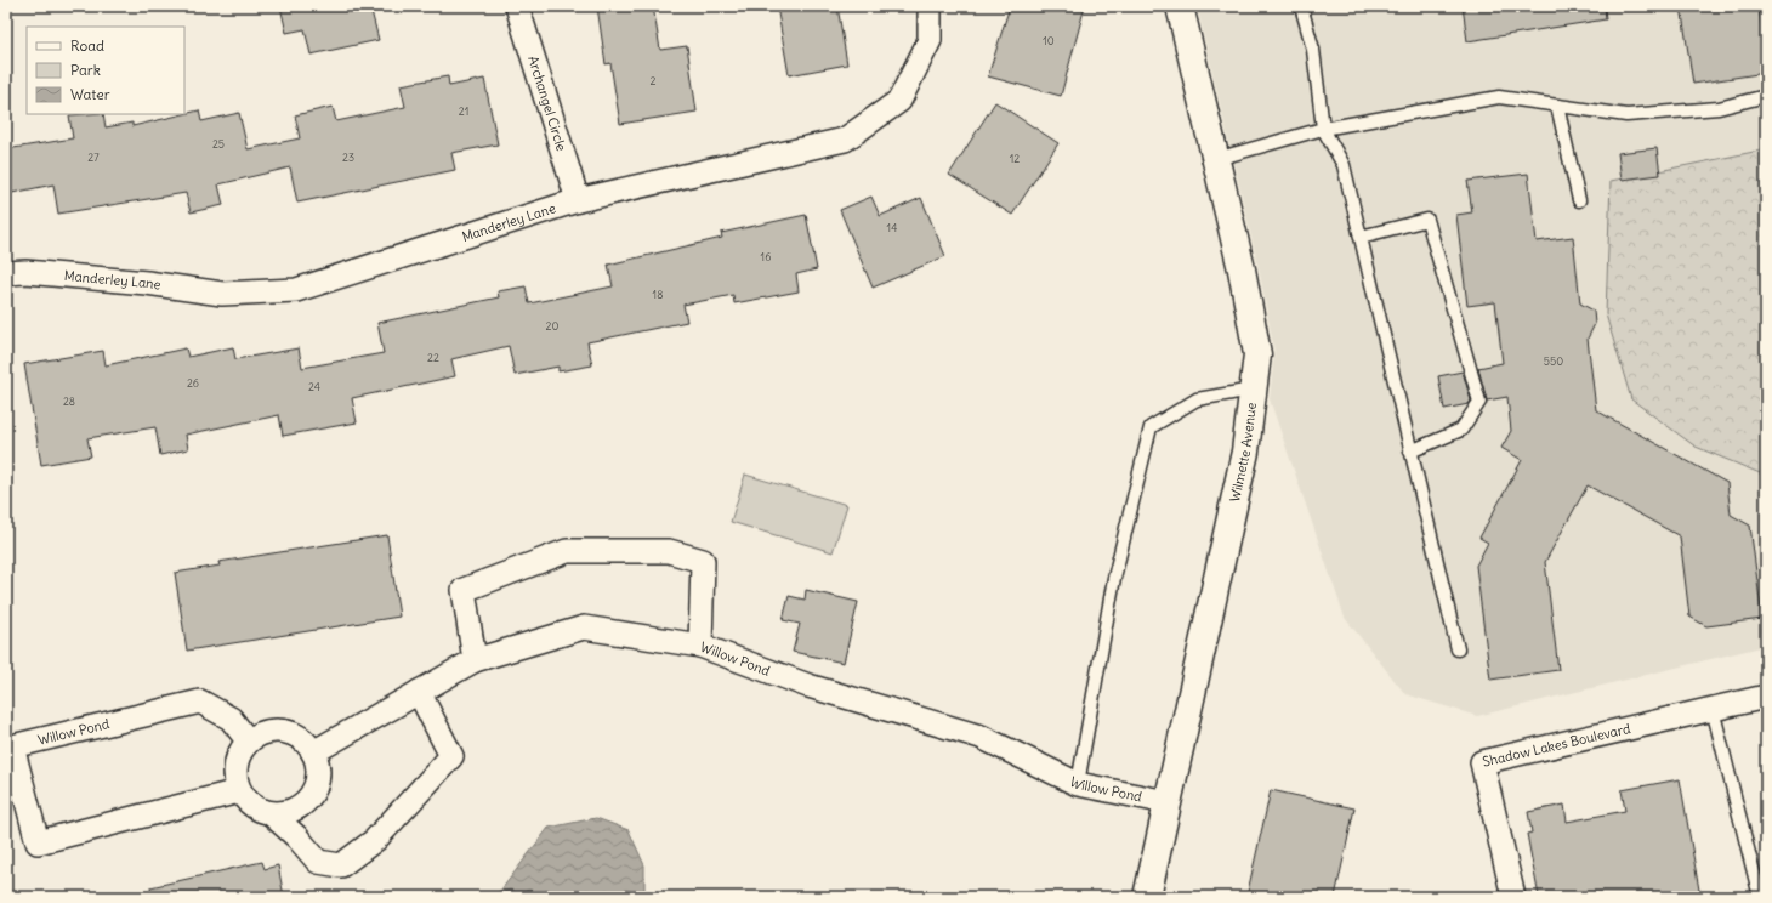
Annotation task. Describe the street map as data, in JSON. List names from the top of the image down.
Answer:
{
  "streets": {
    "street": [
      "Archangel Circle",
      "Manderley Lane",
      "Wilmette Avenue",
      "Willow Pond",
      "Shadow Lakes Boulevard"
    ]
  },
  "crossings": [
    ["Archangel Circle", "Manderley Lane"],
    ["Wilmette Avenue", "Willow Pond"]
  ],
  "house_numbers": [
    "10",
    "2",
    "21",
    "25",
    "27",
    "23",
    "12",
    "14",
    "16",
    "18",
    "20",
    "22",
    "550",
    "26",
    "24",
    "28"
  ],
  "legend": ["Road", "Park", "Water"]
}
